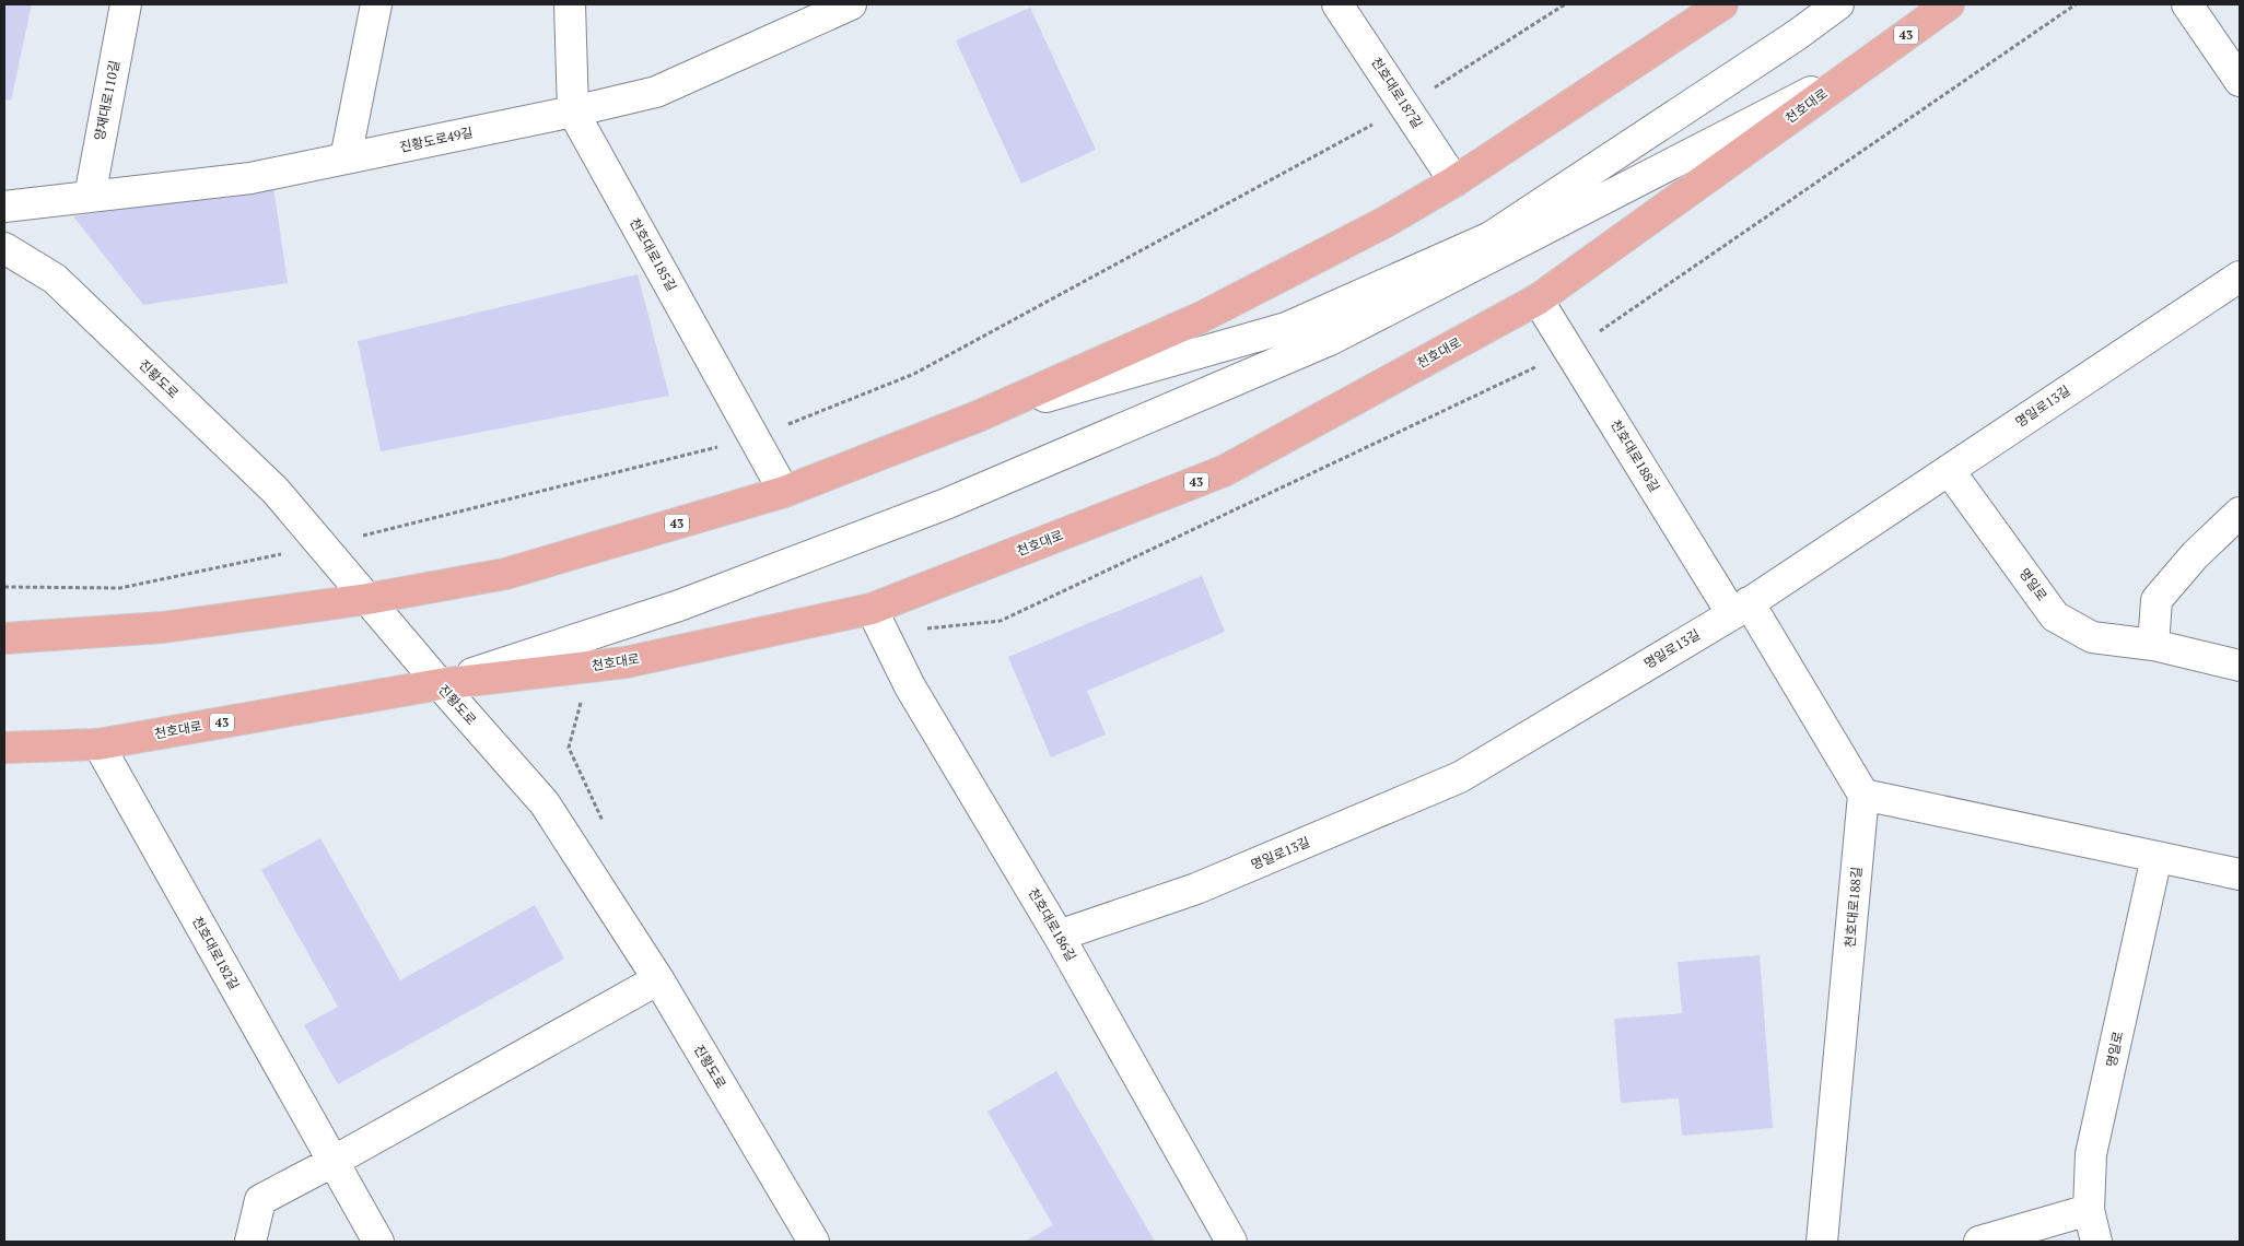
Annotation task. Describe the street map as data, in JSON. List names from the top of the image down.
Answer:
{
  "streets": {
    "main road": ["43", "천호대로"],
    "street": [
      "천호대로187길",
      "양재대로110길",
      "진황도로49길",
      "천호대로185길",
      "진황도로",
      "명일로13길",
      "천호대로188길",
      "명일로",
      "천호대로186길",
      "천호대로182길"
    ]
  },
  "crossings": [
    ["43", "천호대로187길"],
    ["43", "천호대로185길"],
    ["43", "진황도로"],
    ["양재대로110길", "진황도로49길"],
    ["천호대로", "진황도로"],
    ["천호대로", "천호대로188길"],
    ["천호대로", "천호대로186길"],
    ["천호대로", "천호대로182길"],
    ["진황도로49길", "천호대로185길"],
    ["명일로13길", "천호대로188길"],
    ["명일로13길", "명일로"],
    ["명일로13길", "천호대로186길"]
  ]
}
